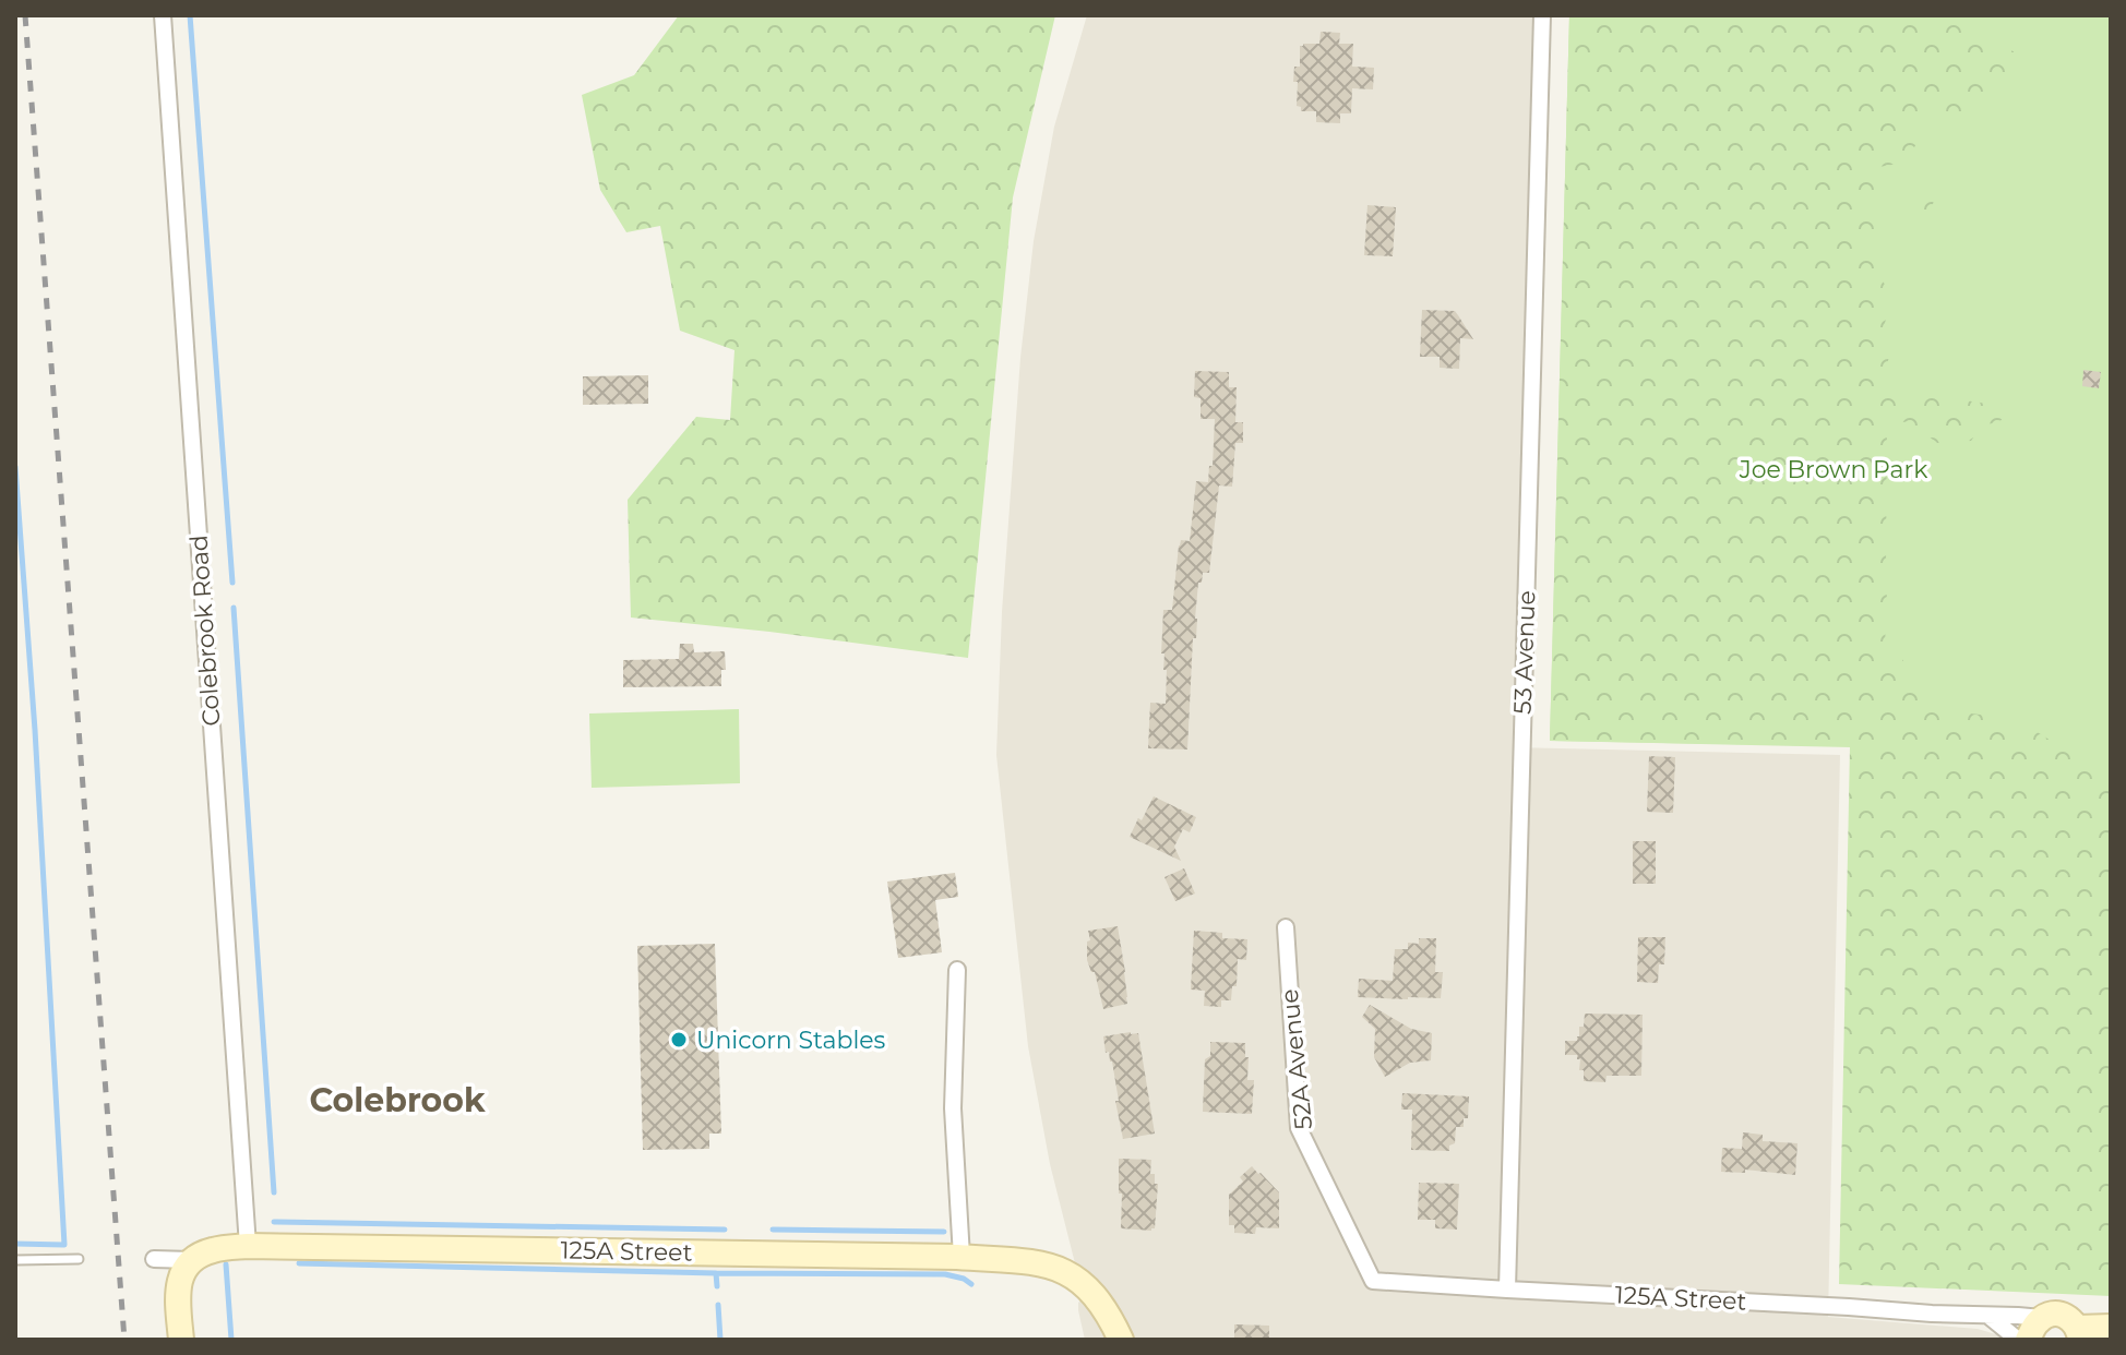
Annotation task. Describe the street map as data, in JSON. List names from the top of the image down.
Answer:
{
  "streets": {
    "street": [
      "Colebrook Road",
      "53 Avenue",
      "52A Avenue",
      "125A Street"
    ]
  },
  "crossings": [
    ["Colebrook Road", "125A Street"],
    ["53 Avenue", "125A Street"],
    ["52A Avenue", "125A Street"]
  ],
  "districts": ["Colebrook"],
  "parks": ["Joe Brown Park"],
  "places": ["Unicorn Stables"]
}
